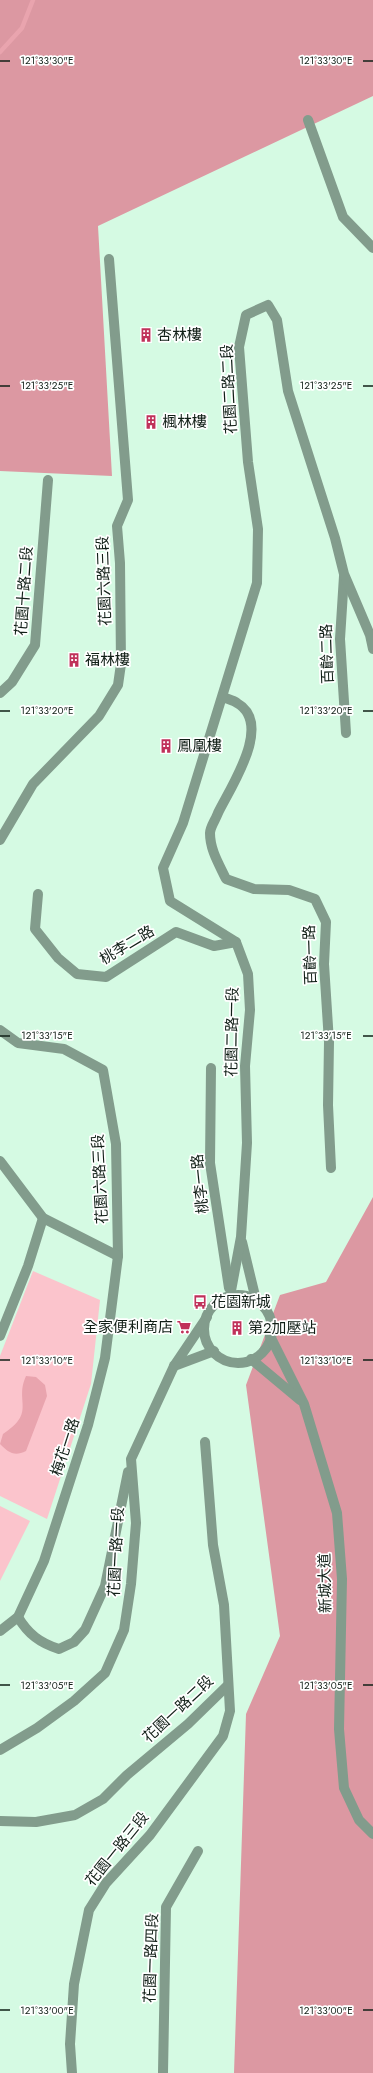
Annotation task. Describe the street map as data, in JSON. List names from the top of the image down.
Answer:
{
  "streets": {
    "street": [
      "花園二路二段",
      "花園六路三段",
      "花園十路二段",
      "百齡二路",
      "桃李二路",
      "百齡一路",
      "花園二路一段",
      "桃李一路",
      "梅花一路",
      "花園一路一段",
      "新城大道",
      "花園一路二段",
      "花園一路三段",
      "花園一路四段"
    ]
  },
  "crossings": [
    ["花園二路二段", "百齡二路"],
    ["花園二路二段", "百齡一路"],
    ["花園六路三段", "梅花一路"],
    ["桃李二路", "花園二路一段"],
    ["花園二路一段", "桃李一路"],
    ["花園二路一段", "花園一路一段"],
    ["花園二路一段", "新城大道"],
    ["桃李一路", "花園一路一段"],
    ["桃李一路", "新城大道"],
    ["花園一路一段", "新城大道"],
    ["花園一路二段", "花園一路三段"]
  ],
  "places": {
    "building": [
      "杏林樓",
      "楓林樓",
      "福林樓",
      "鳳凰樓",
      "第2加壓站"
    ],
    "bus stop": ["花園新城"],
    "supermarket": ["全家便利商店"]
  },
  "coordinates": [
    "121°33'30\"E",
    "121°33'25\"E",
    "121°33'20\"E",
    "121°33'15\"E",
    "121°33'10\"E",
    "121°33'05\"E",
    "121°33'00\"E"
  ]
}
